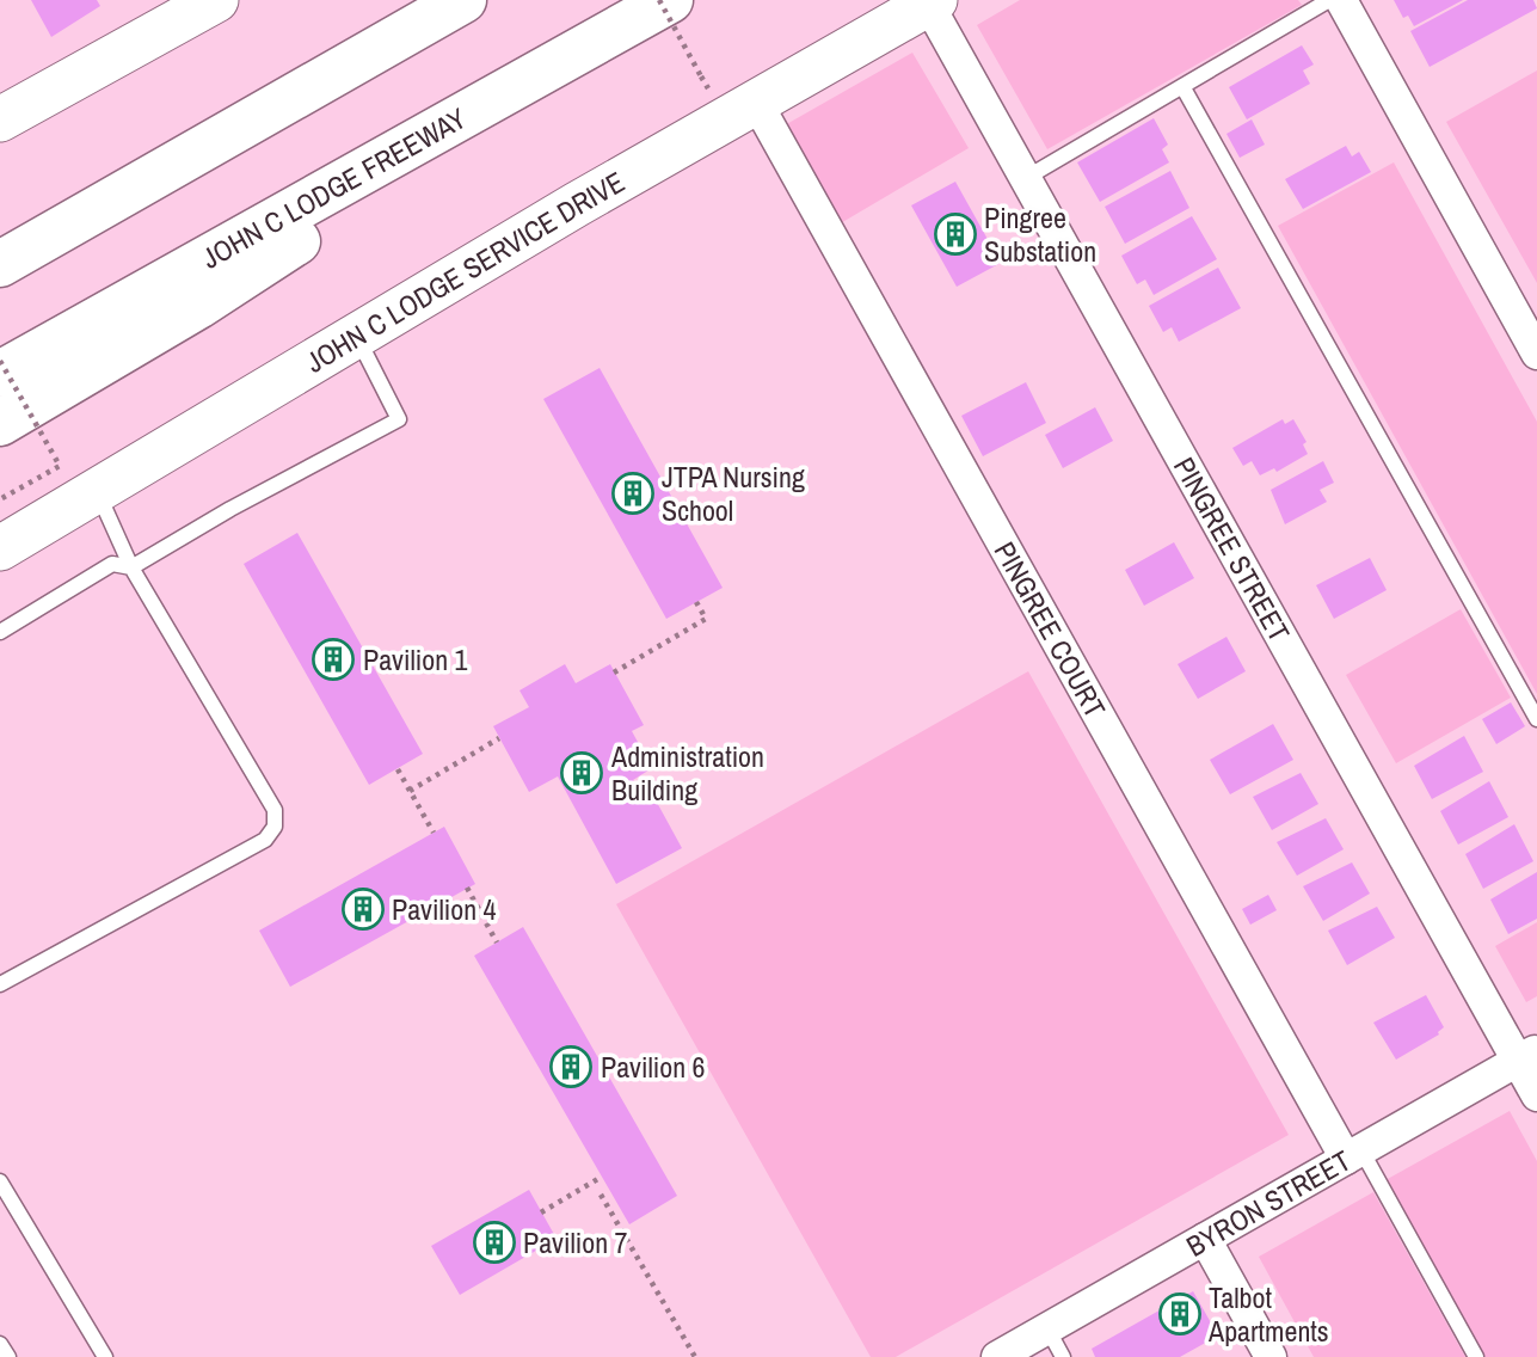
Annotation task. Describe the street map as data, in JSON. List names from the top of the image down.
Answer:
{
  "streets": {
    "highway": ["JOHN C LODGE FREEWAY"],
    "main road": ["JOHN C LODGE SERVICE DRIVE"],
    "street": ["PINGREE STREET", "PINGREE COURT", "BYRON STREET"]
  },
  "crossings": [
    ["JOHN C LODGE SERVICE DRIVE", "PINGREE STREET"],
    ["JOHN C LODGE SERVICE DRIVE", "PINGREE COURT"],
    ["PINGREE STREET", "BYRON STREET"],
    ["PINGREE COURT", "BYRON STREET"]
  ],
  "places": {
    "building": [
      "Pingree Substation",
      "JTPA Nursing School",
      "Pavilion 1",
      "Administration Building",
      "Pavilion 4",
      "Pavilion 6",
      "Pavilion 7",
      "Talbot Apartments"
    ]
  }
}
